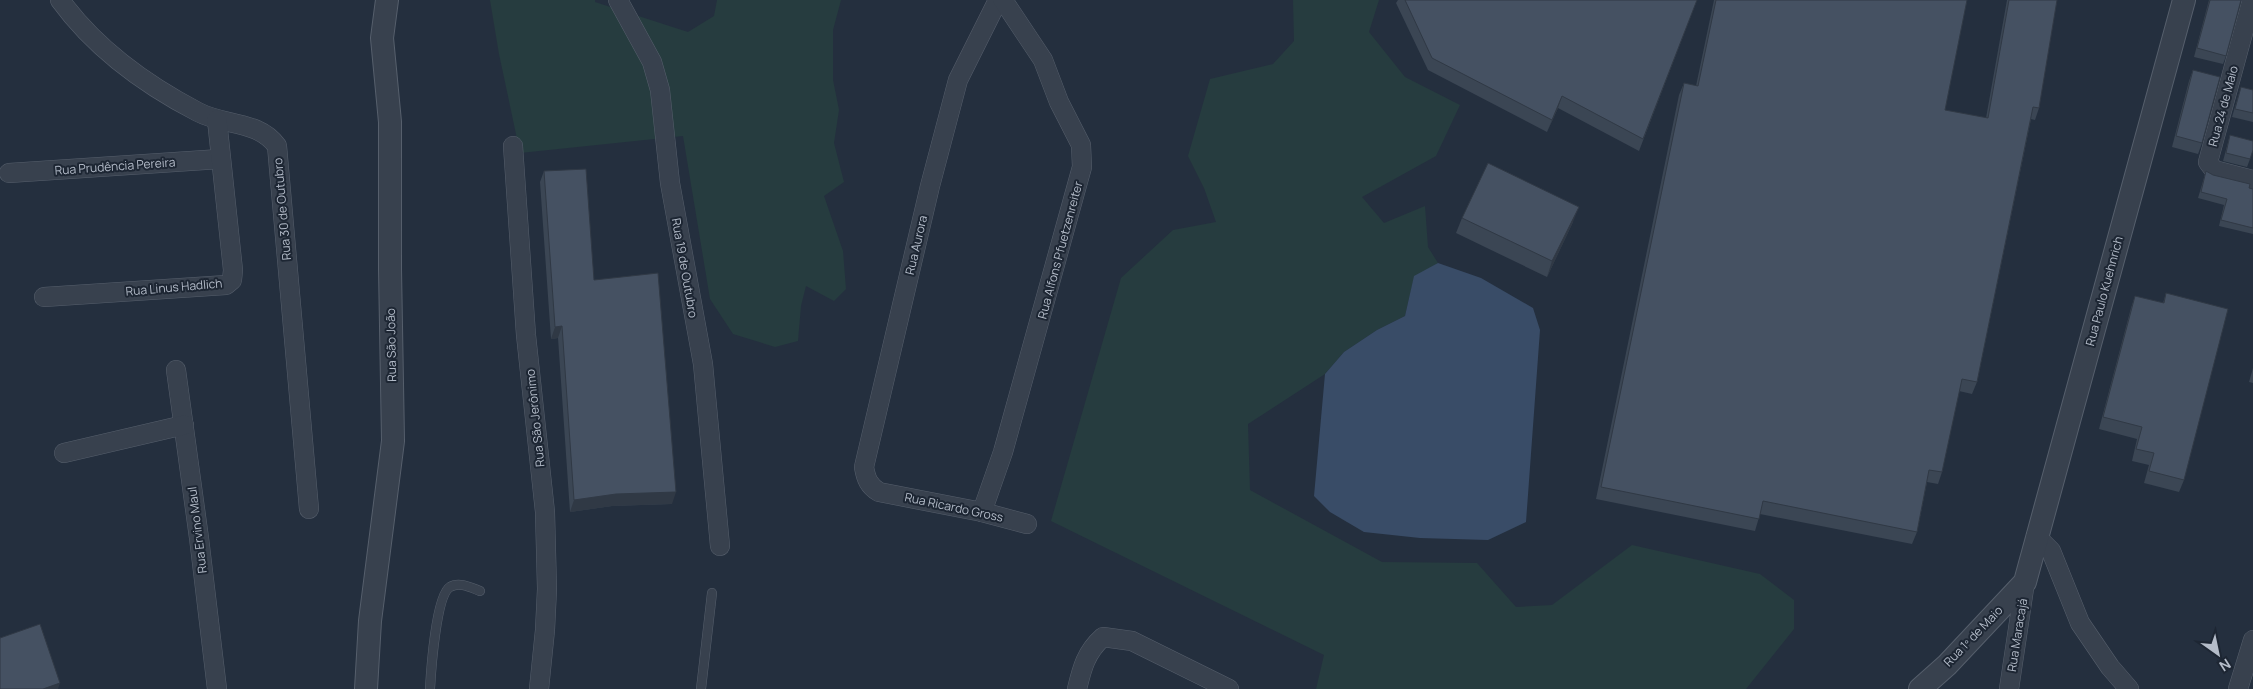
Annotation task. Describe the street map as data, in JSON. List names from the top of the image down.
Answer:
{
  "streets": {
    "street": [
      "Rua 24 de Maio",
      "Rua Prudência Pereira",
      "Rua 30 de Outubro",
      "Rua Aurora",
      "Rua Alfons Pfuetzenreiter",
      "Rua 19 de Outubro",
      "Rua Linus Hadlich",
      "Rua Paulo Kuehnrich",
      "Rua São João",
      "Rua São Jerônimo",
      "Rua Ricardo Gross",
      "Rua Ervino Maul",
      "Rua Maracajá",
      "Rua 1º de Maio"
    ]
  },
  "crossings": [
    ["Rua Prudência Pereira", "Rua Linus Hadlich"],
    ["Rua 30 de Outubro", "Rua Linus Hadlich"],
    ["Rua Aurora", "Rua Ricardo Gross"],
    ["Rua Alfons Pfuetzenreiter", "Rua Ricardo Gross"],
    ["Rua Paulo Kuehnrich", "Rua Maracajá"],
    ["Rua Paulo Kuehnrich", "Rua 1º de Maio"],
    ["Rua Maracajá", "Rua 1º de Maio"]
  ],
  "north": "bottom right"
}
